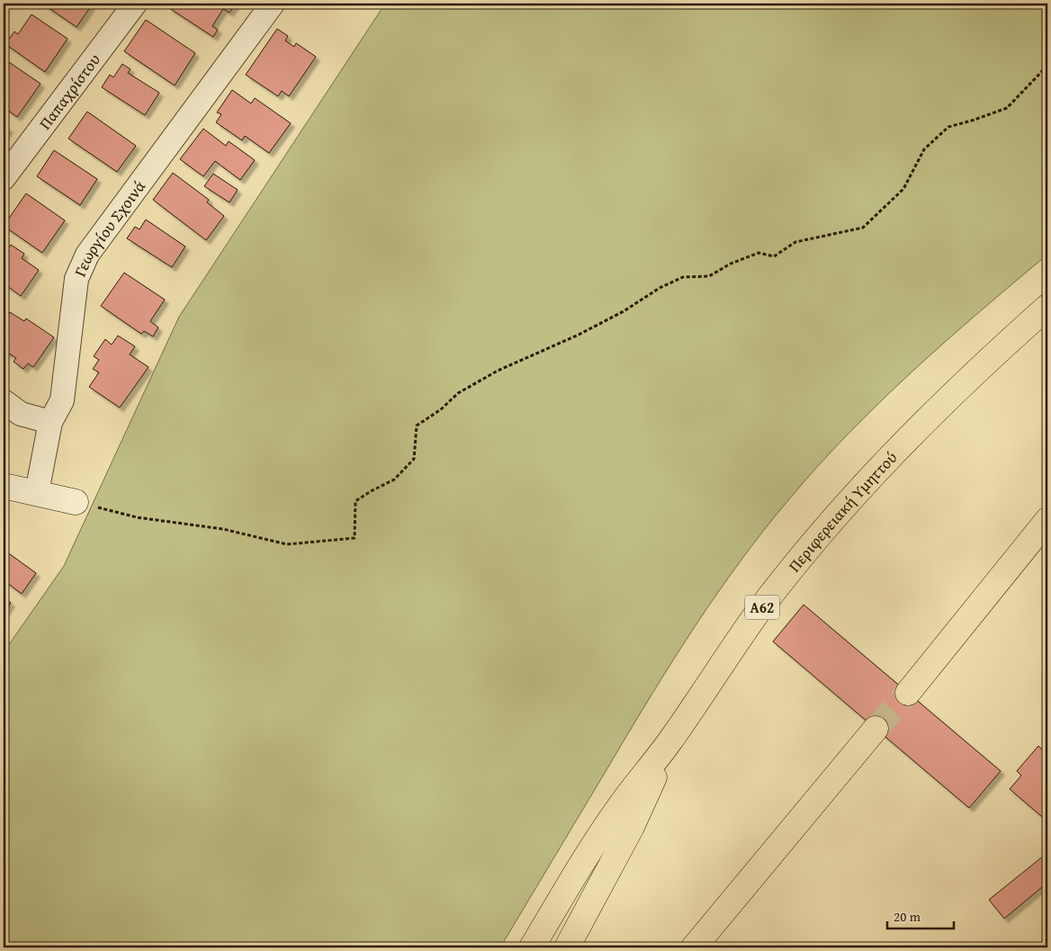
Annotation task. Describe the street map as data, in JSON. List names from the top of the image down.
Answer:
{
  "streets": {
    "highway": ["Περιφερειακή Υμηττού", "Α62"],
    "street": ["Παπαχρίστου", "Γεωργίου Σχοινά"]
  },
  "scale_bar": "20 m"
}
